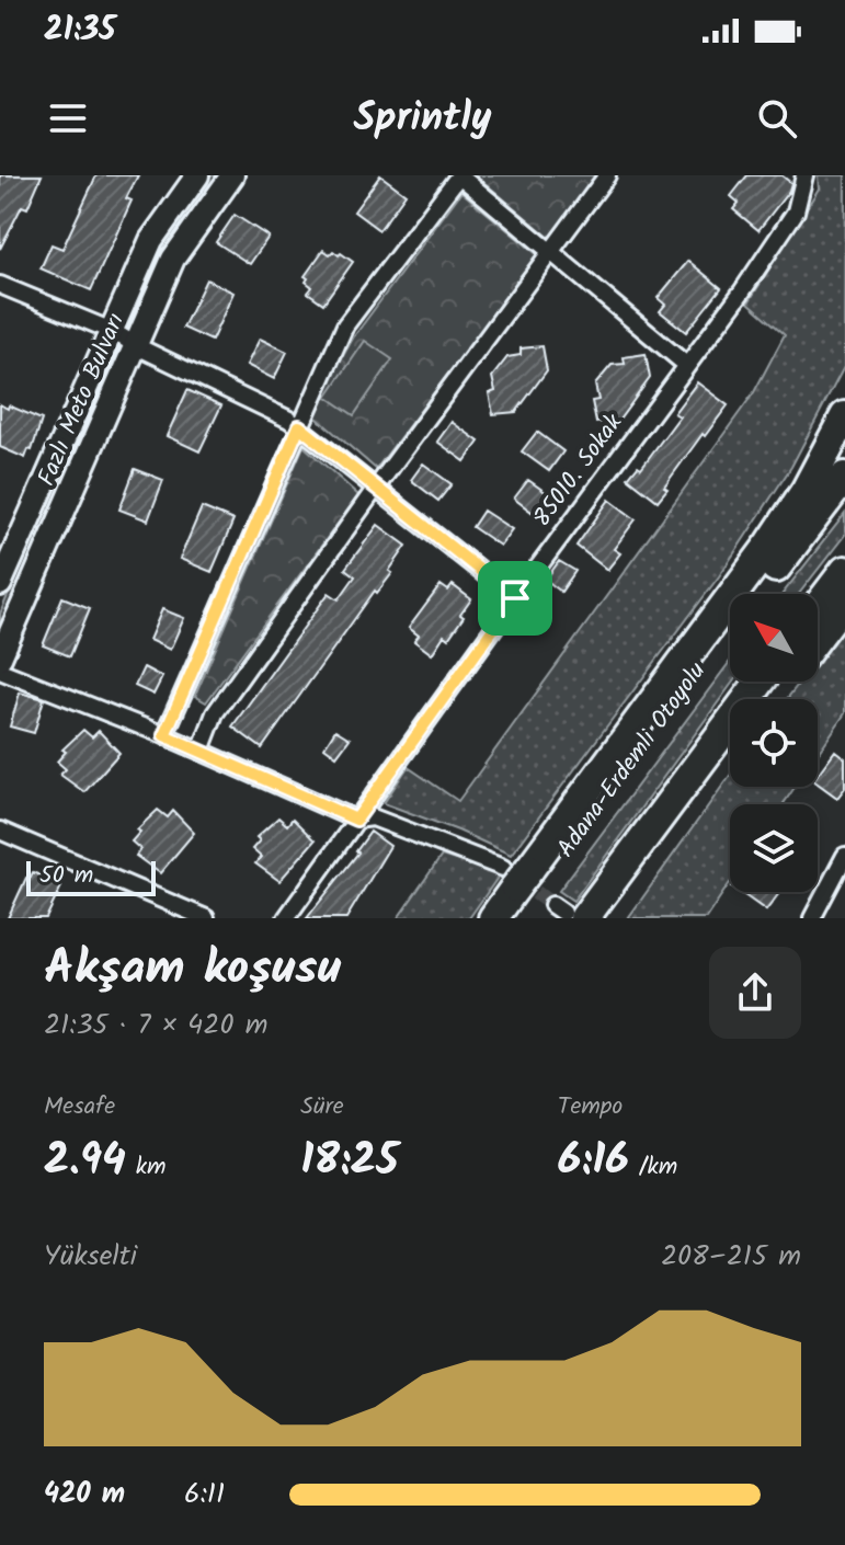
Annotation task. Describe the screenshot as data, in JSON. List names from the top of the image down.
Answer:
{
  "streets": {
    "highway": ["Adana-Erdemli Otoyolu"],
    "main road": ["Fazlı Meto Bulvarı"],
    "street": ["85010. Sokak"]
  },
  "scale_bar": "50 m",
  "north": "top left",
  "page": {
    "status": "21:35",
    "header": "Sprintly",
    "scale": "50 m",
    "heading": ["Akşam koşusu", "21:35 · 7 × 420 m"],
    "stats": [
      ["Mesafe", "2.94 km"],
      ["Süre", "18:25"],
      ["Tempo", "6:16 /km"]
    ],
    "chart": ["Yükselti", "208–215 m"],
    "list": [
      {
        "name": "420 m",
        "note": "6:11"
      }
    ]
  }
}
